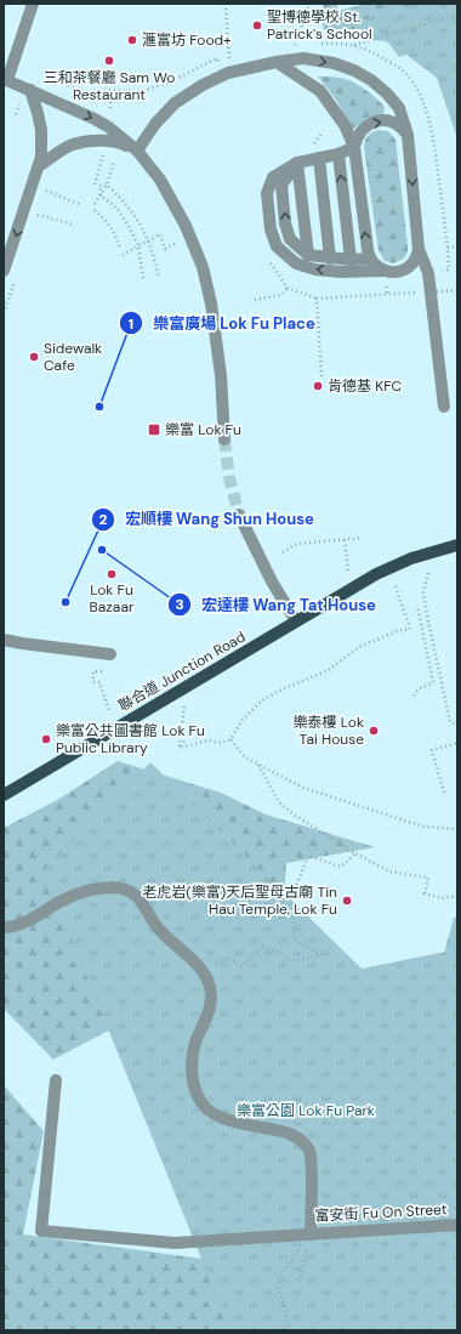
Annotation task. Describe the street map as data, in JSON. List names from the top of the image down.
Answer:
{
  "streets": {
    "main road": ["聯合道 Junction Road"],
    "street": ["富安街 Fu On Street"]
  },
  "parks": ["樂富公園 Lok Fu Park"],
  "places": {
    "other": [
      "聖博德學校 St. Patrick's School",
      "滙富坊 Food+",
      "三和茶餐廳 Sam Wo Restaurant",
      "Sidewalk Cafe",
      "肯德基 KFC",
      "樂富廣場 Lok Fu Place",
      "宏達樓 Wang Tat House",
      "Lok Fu Bazaar",
      "宏順樓 Wang Shun House",
      "樂泰樓 Lok Tai House",
      "樂富公共圖書館 Lok Fu Public Library",
      "老虎岩(樂富)天后聖母古廟 Tin Hau Temple, Lok Fu"
    ],
    "transit": ["樂富 Lok Fu"]
  }
}
